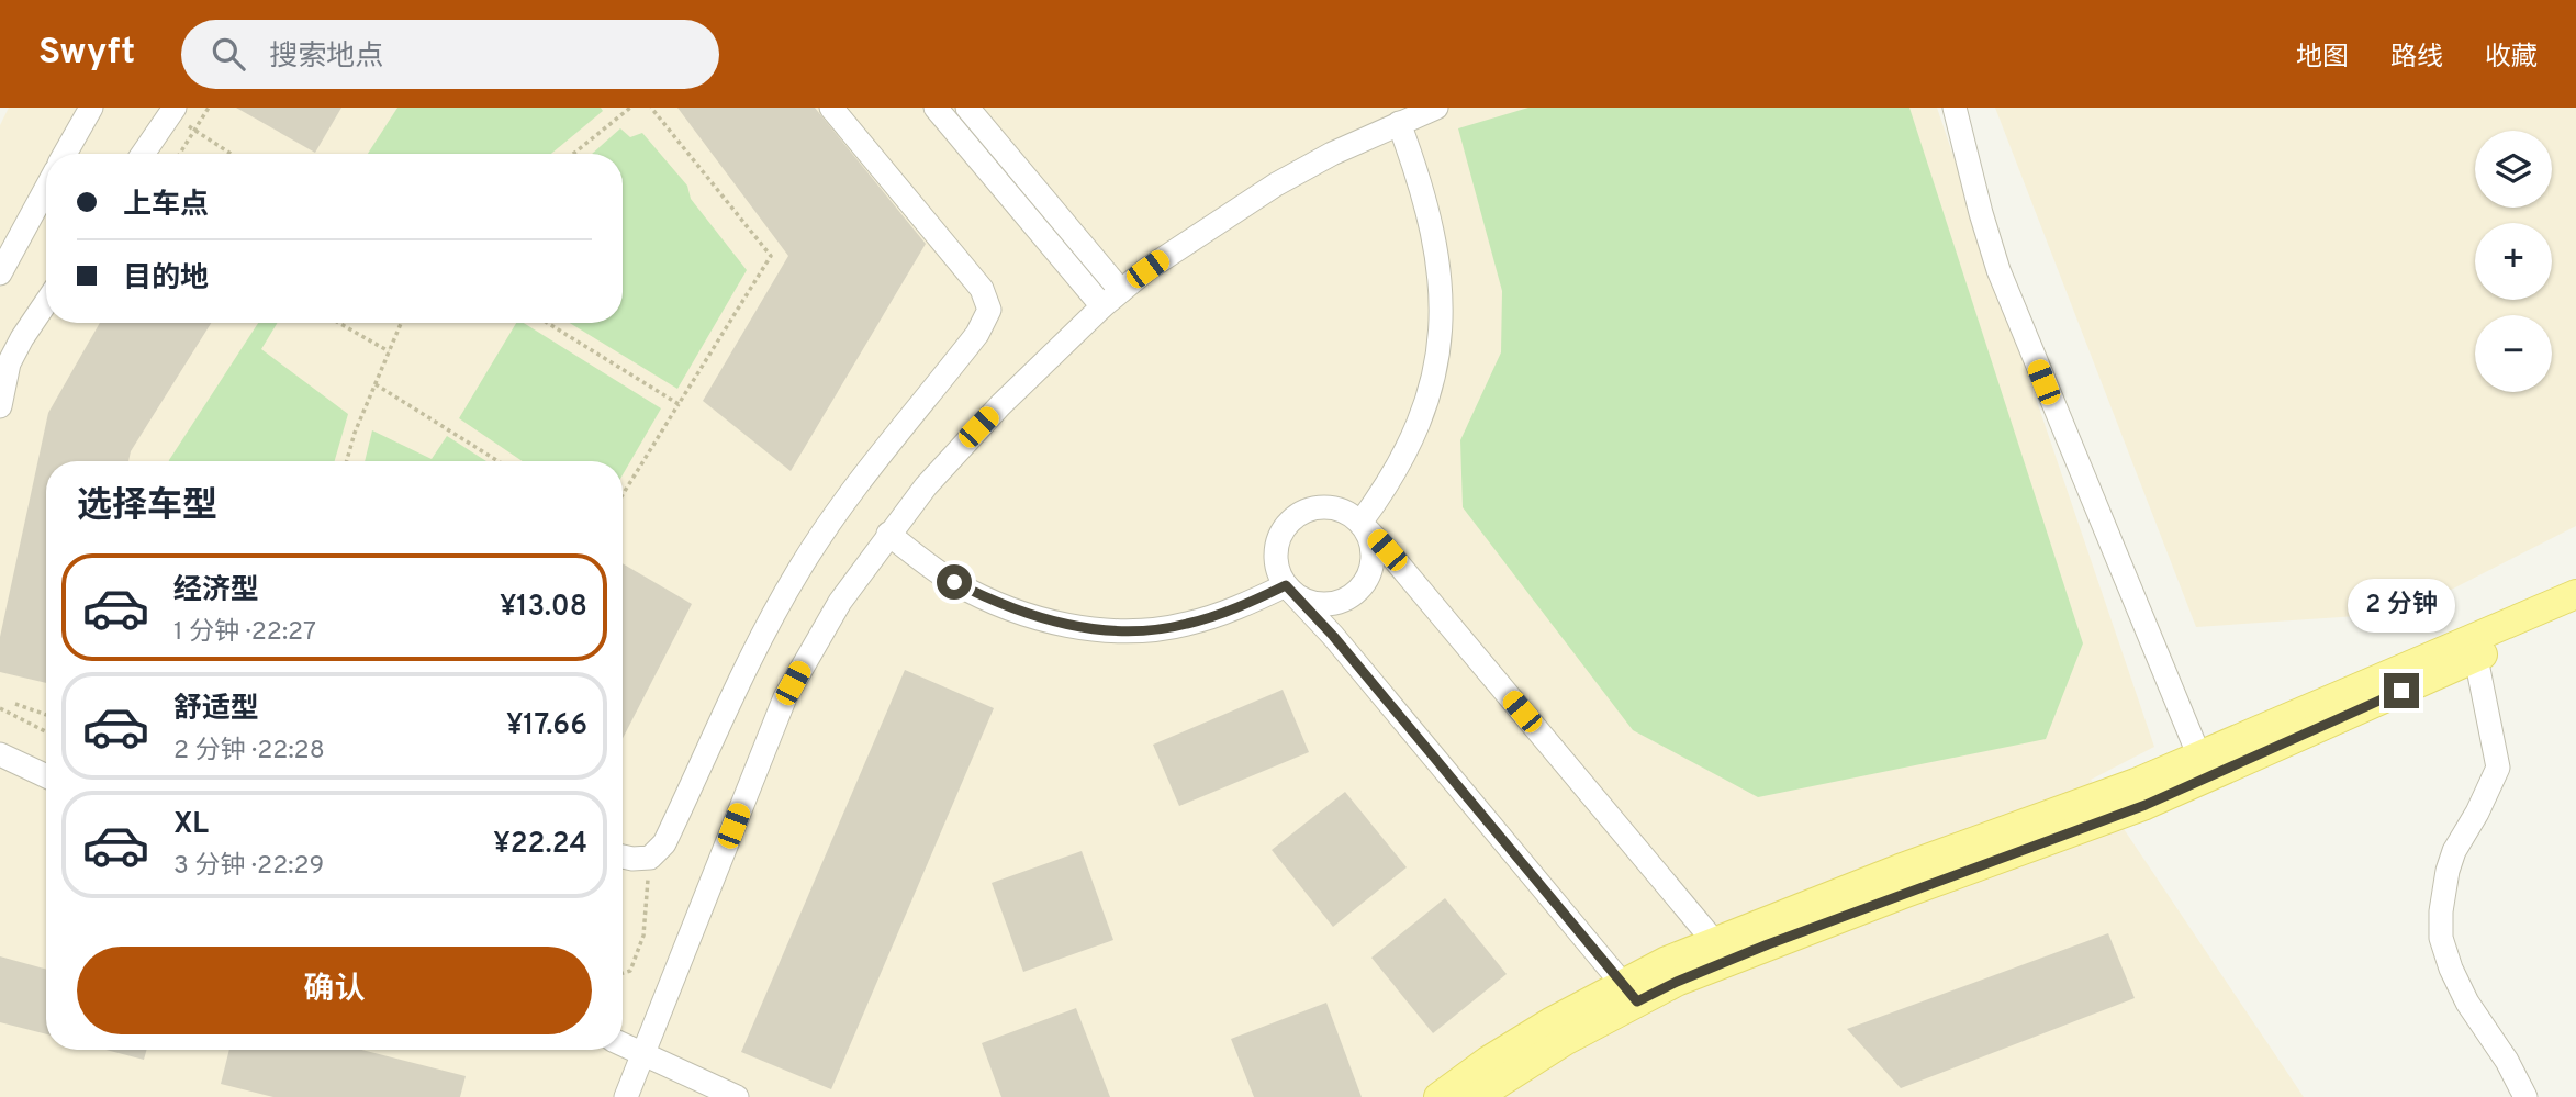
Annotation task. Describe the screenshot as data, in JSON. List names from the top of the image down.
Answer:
{
  "page": {
    "header": "Swyft",
    "search": "搜索地点",
    "nav": ["地图", "路线", "收藏"],
    "map_buttons": ["+", "−"],
    "banner": ["上车点", "目的地"],
    "heading": "选择车型",
    "list": [
      {
        "name": "经济型",
        "note": "1 分钟 · 22:27",
        "value": "¥13.08"
      },
      {
        "name": "舒适型",
        "note": "2 分钟 · 22:28",
        "value": "¥17.66"
      },
      {
        "name": "XL",
        "note": "3 分钟 · 22:29",
        "value": "¥22.24"
      }
    ],
    "bubble": "2 分钟",
    "buttons": "确认"
  }
}
